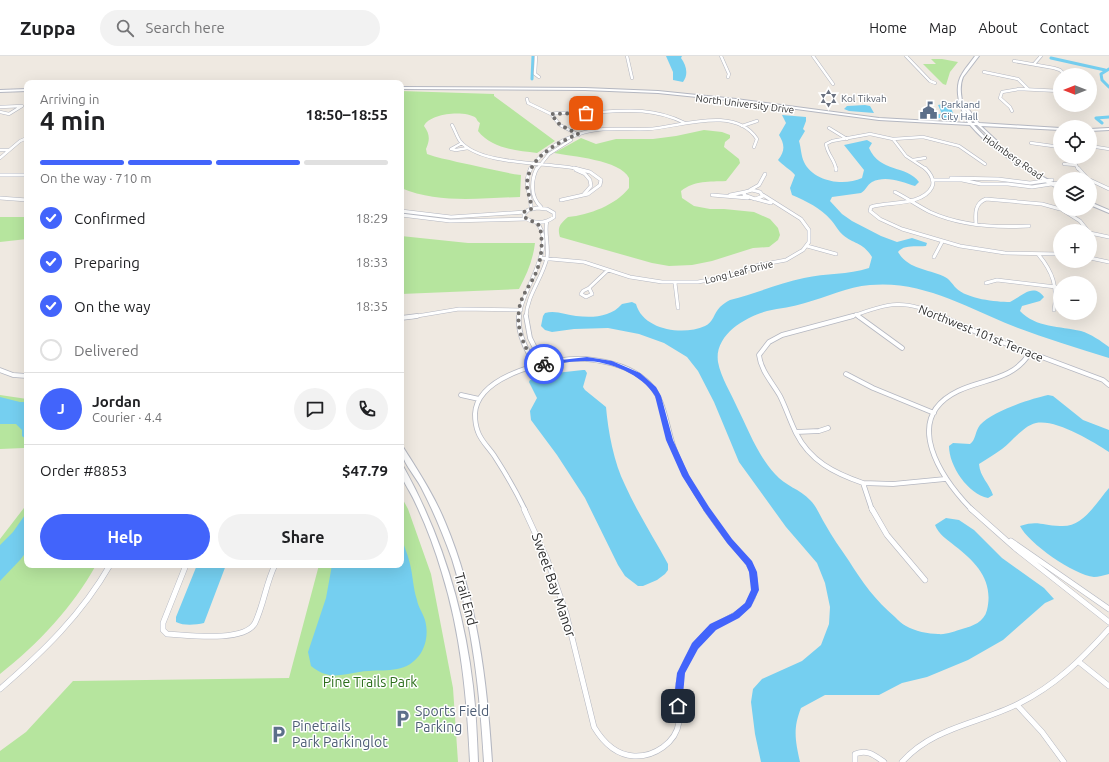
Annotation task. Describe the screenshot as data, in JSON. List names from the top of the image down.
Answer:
{
  "streets": {
    "street": [
      "North University Drive",
      "Holmberg Road",
      "Long Leaf Drive",
      "Northwest 101st Terrace",
      "Sweet Bay Manor",
      "Trail End"
    ]
  },
  "crossings": [
    ["North University Drive", "Holmberg Road"]
  ],
  "parks": ["Pine Trails Park"],
  "places": {
    "synagogue": ["Kol Tikvah"],
    "public building": ["Parkland City Hall"],
    "parking": ["Sports Field Parking", "Pinetrails Park Parkinglot"]
  },
  "north": "left",
  "page": {
    "header": "Zuppa",
    "search": "Search here",
    "nav": [
      "Home",
      "Map",
      "About",
      "Contact"
    ],
    "map_buttons": ["+", "−"],
    "heading": ["4 min", "Arriving in", "18:50–18:55"],
    "panel": [
      "Jordan",
      "Courier · 4.4",
      "Order #8853",
      "$47.79"
    ],
    "bar": "On the way · 710 m",
    "list": [
      ["Confirmed", "18:29"],
      ["Preparing", "18:33"],
      ["On the way", "18:35"],
      "Delivered"
    ],
    "round": "J",
    "buttons": ["Help", "Share"]
  }
}
